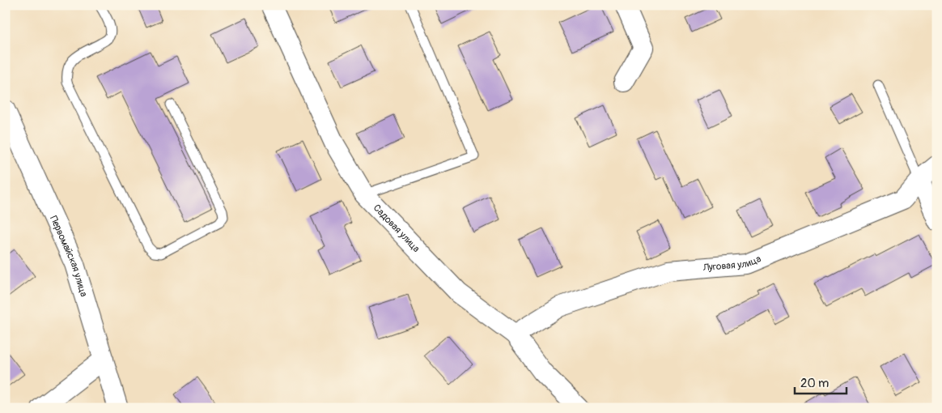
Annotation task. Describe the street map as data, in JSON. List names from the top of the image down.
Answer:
{
  "streets": {
    "street": ["Садовая улица", "Первомайская улица", "Луговая улица"]
  },
  "crossings": [
    ["Садовая улица", "Луговая улица"]
  ],
  "scale_bar": "20 m"
}
